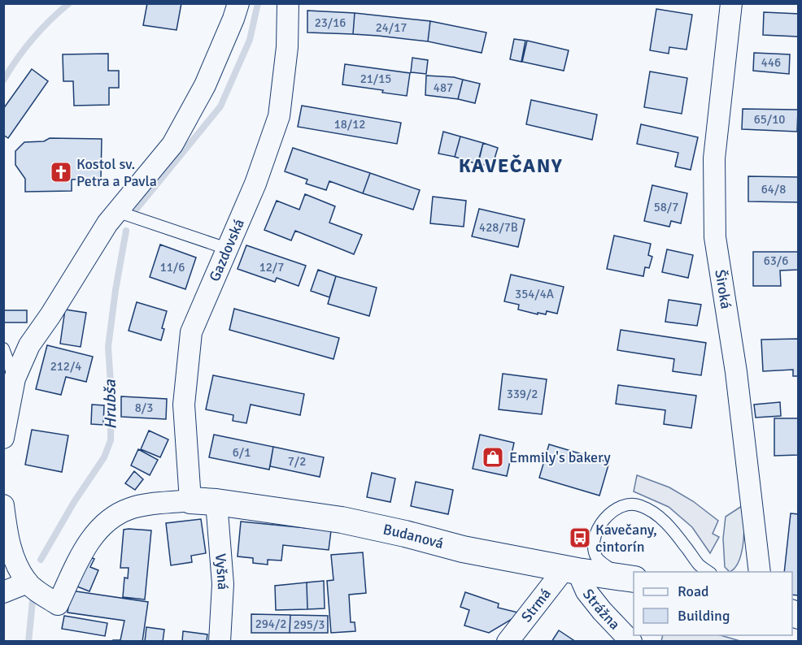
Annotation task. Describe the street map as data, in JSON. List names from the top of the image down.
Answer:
{
  "streets": {
    "street": [
      "Gazdovská",
      "Široká",
      "Budanová",
      "Vyšná",
      "Strmá",
      "Strážna"
    ]
  },
  "crossings": [
    ["Gazdovská", "Budanová"],
    ["Budanová", "Vyšná"],
    ["Budanová", "Strmá"],
    ["Budanová", "Strážna"],
    ["Strmá", "Strážna"]
  ],
  "districts": ["KAVEČANY"],
  "water": ["Hrubša"],
  "places": {
    "church": ["Kostol sv. Petra a Pavla"],
    "shop": ["Emmily's bakery"],
    "bus stop": ["Kavečany, cintorín"]
  },
  "house_numbers": [
    "23/16",
    "24/17",
    "446",
    "21/15",
    "487",
    "65/10",
    "18/12",
    "64/8",
    "58/7",
    "428/7B",
    "63/6",
    "11/6",
    "12/7",
    "354/4A",
    "212/4",
    "339/2",
    "8/3",
    "6/1",
    "7/2",
    "294/2",
    "295/3"
  ],
  "legend": ["Road", "Building"]
}
